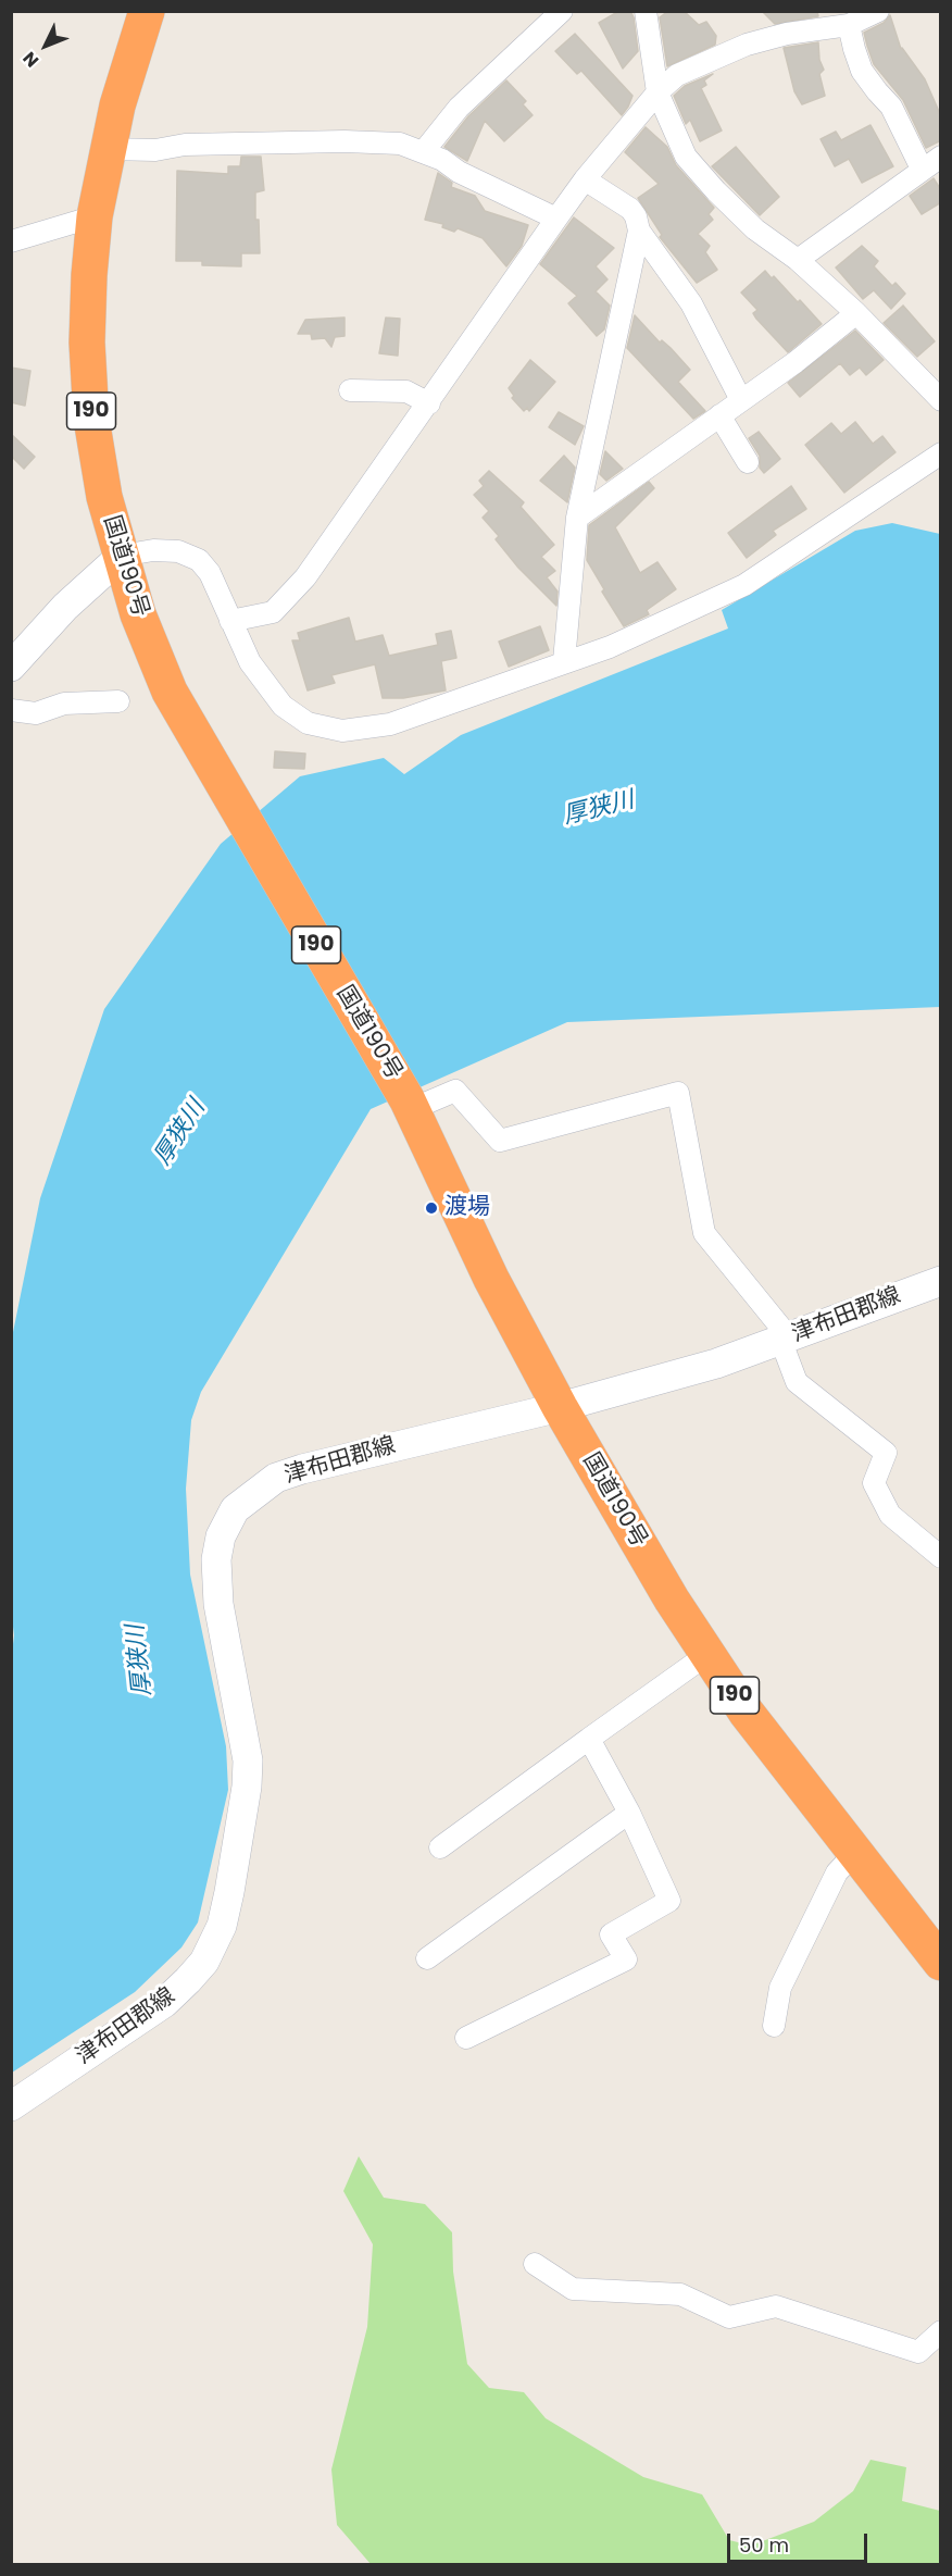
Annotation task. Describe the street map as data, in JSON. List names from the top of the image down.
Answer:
{
  "streets": {
    "highway": ["190", "国道190号"],
    "main road": ["津布田郡線"]
  },
  "crossings": [
    ["国道190号", "津布田郡線"]
  ],
  "water": ["厚狭川"],
  "places": ["渡場"],
  "scale_bar": "50 m",
  "north": "bottom left"
}
